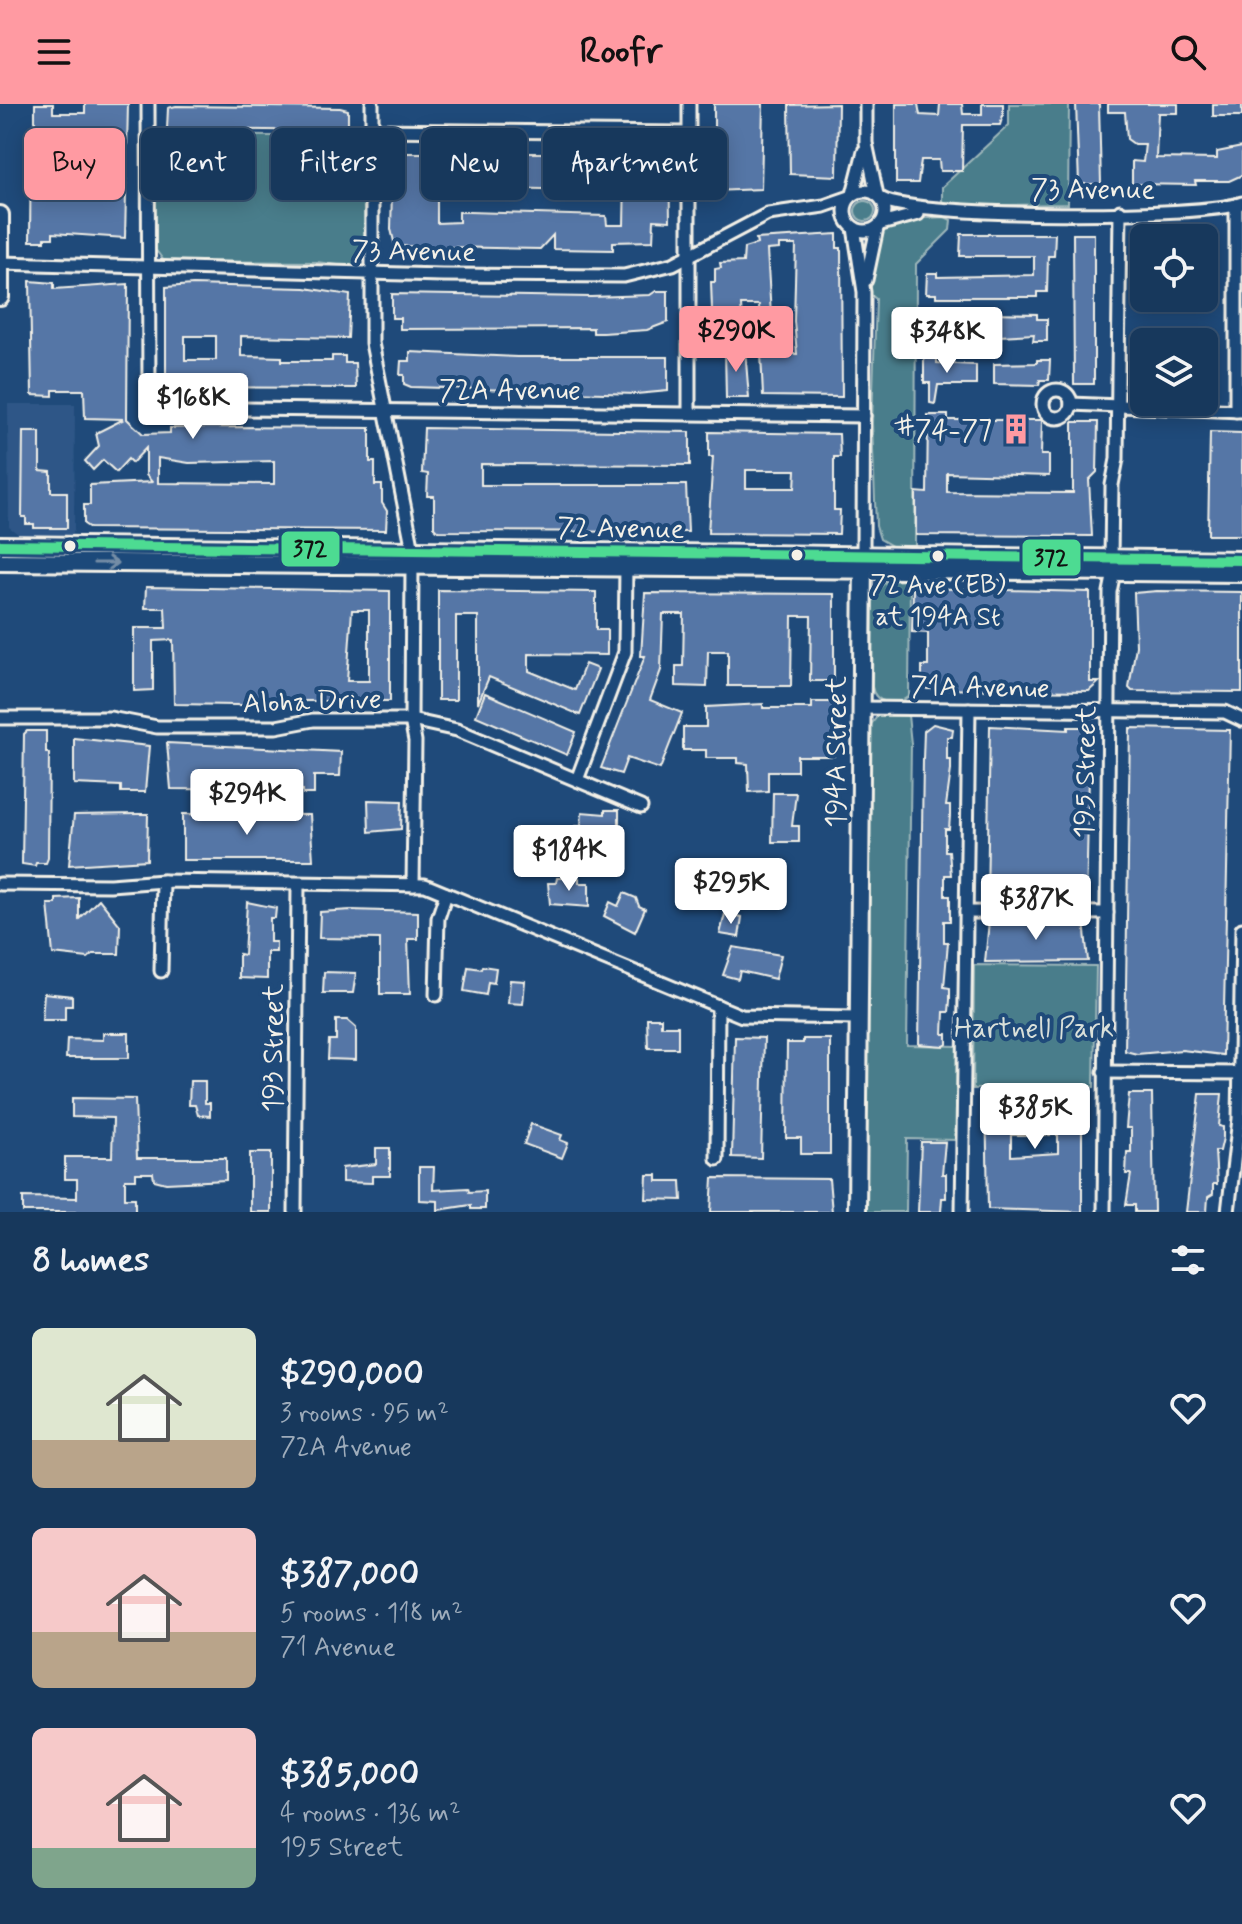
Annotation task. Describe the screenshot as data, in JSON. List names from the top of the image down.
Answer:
{
  "streets": {
    "main road": ["72 Avenue", "194A Street"],
    "street": [
      "73 Avenue",
      "72A Avenue",
      "71A Avenue",
      "Aloha Drive",
      "195 Street",
      "193 Street"
    ]
  },
  "crossings": [
    ["73 Avenue", "72A Avenue"],
    ["73 Avenue", "194A Street"],
    ["73 Avenue", "195 Street"],
    ["72A Avenue", "194A Street"],
    ["72 Avenue", "194A Street"],
    ["72 Avenue", "195 Street"],
    ["71A Avenue", "194A Street"],
    ["71A Avenue", "195 Street"]
  ],
  "parks": ["Hartnell Park"],
  "places": {
    "building": ["#74-77"],
    "other": ["72 Ave (EB) at 194A St"]
  },
  "lines": ["transit line 372"],
  "page": {
    "header": "Roofr",
    "chip": [
      "Buy",
      "Rent",
      "Filters",
      "New",
      "Apartment"
    ],
    "price": [
      "$290K",
      "$348K",
      "$168K",
      "$294K",
      "$184K",
      "$295K",
      "$387K",
      "$385K"
    ],
    "heading": "8 homes",
    "list": [
      {
        "name": "$290,000",
        "note": "3 rooms · 95 m² · 72A Avenue"
      },
      {
        "name": "$387,000",
        "note": "5 rooms · 118 m² · 71 Avenue"
      },
      {
        "name": "$385,000",
        "note": "4 rooms · 136 m² · 195 Street"
      }
    ]
  }
}
